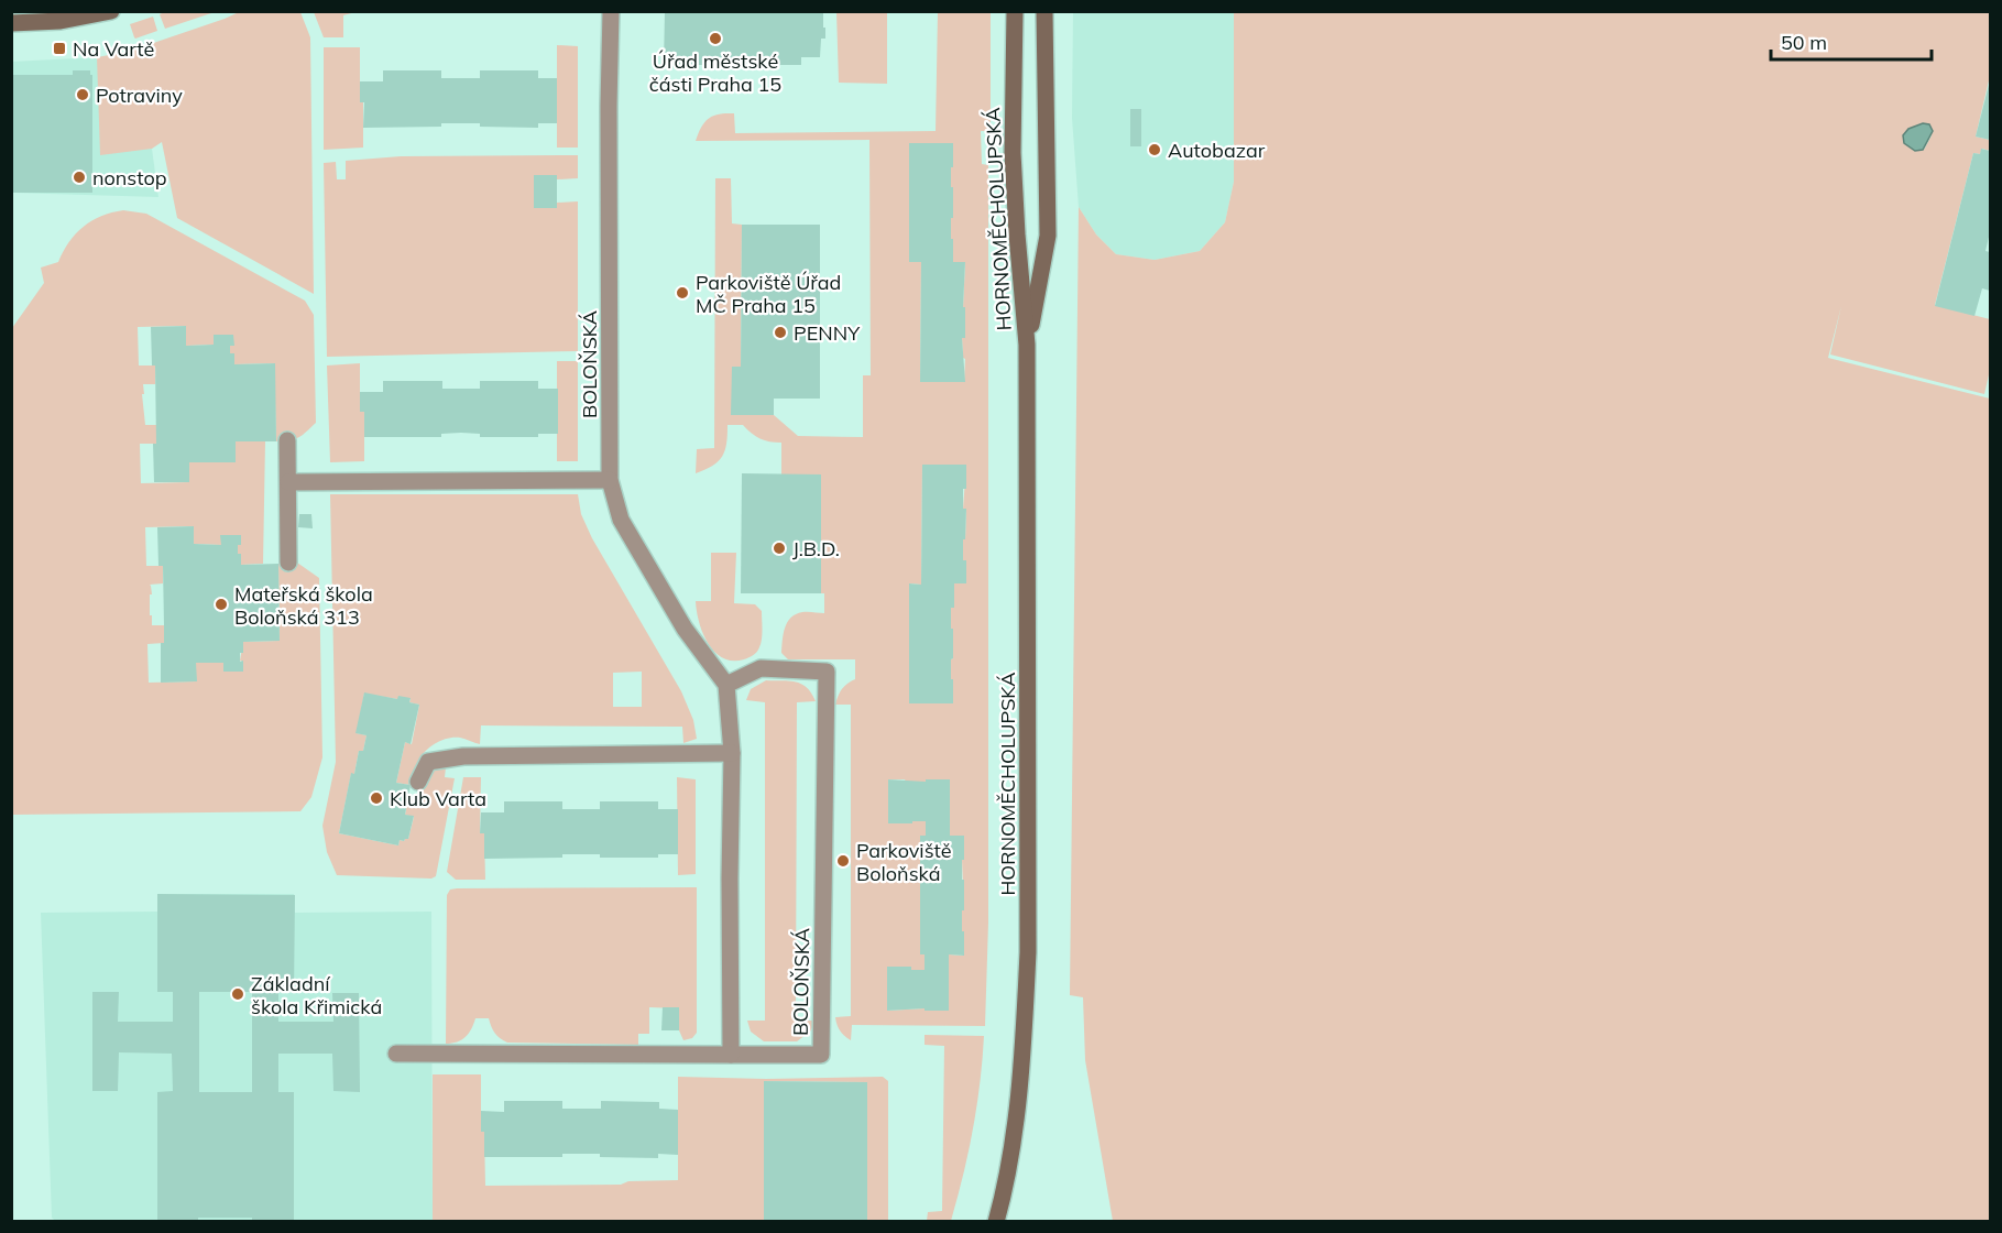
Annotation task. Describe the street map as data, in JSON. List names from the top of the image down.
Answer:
{
  "streets": {
    "street": ["HORNOMĚCHOLUPSKÁ", "BOLOŇSKÁ"]
  },
  "places": {
    "other": [
      "Úřad městské části Praha 15",
      "Potraviny",
      "Autobazar",
      "nonstop",
      "Parkoviště Úřad MČ Praha 15",
      "PENNY",
      "J.B.D.",
      "Mateřská škola Boloňská 313",
      "Klub Varta",
      "Parkoviště Boloňská",
      "Základní škola Křimická"
    ],
    "transit": ["Na Vartě"]
  },
  "scale_bar": "50 m"
}
